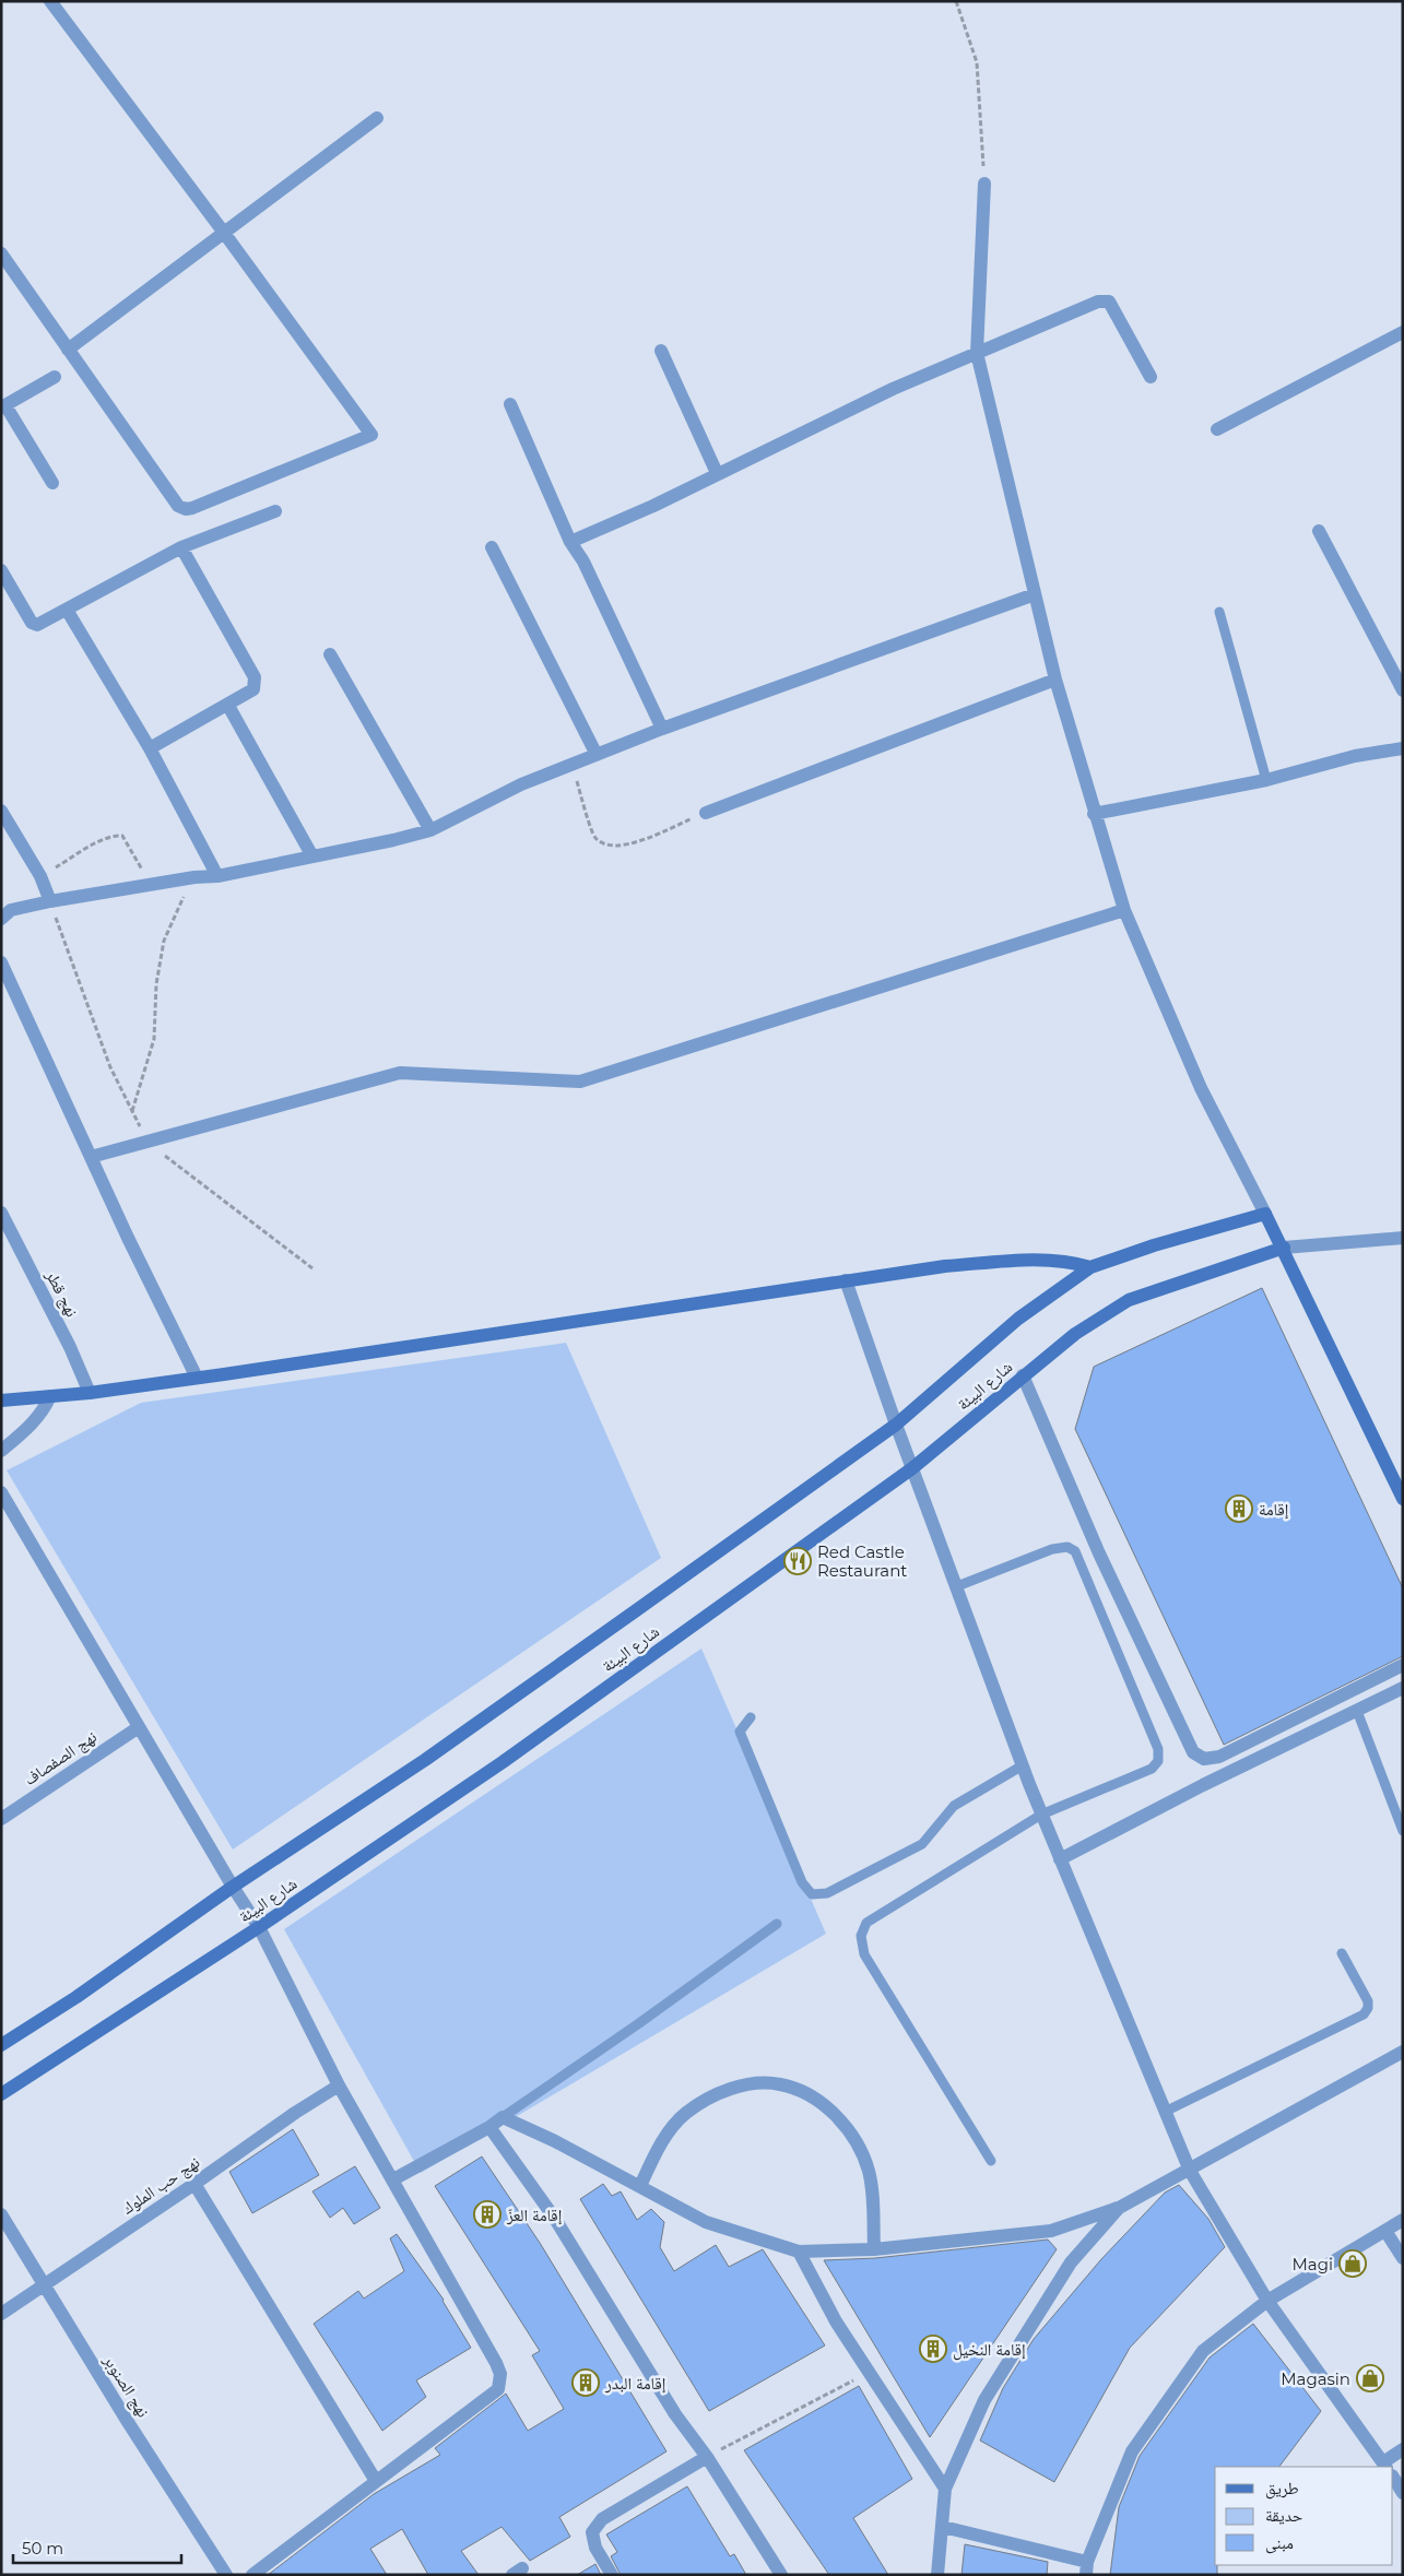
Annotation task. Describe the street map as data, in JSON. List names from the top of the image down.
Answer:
{
  "streets": {
    "street": [
      "نهج قطر",
      "شارع البيئة",
      "نهج الصفصاف",
      "نهج حب الملوك",
      "نهج الصنوبر"
    ]
  },
  "crossings": [
    ["نهج حب الملوك", "نهج الصنوبر"]
  ],
  "places": {
    "building": [
      "إقامة",
      "إقامة العزّ",
      "إقامة النخيل",
      "إقامة البدر"
    ],
    "restaurant": ["Red Castle Restaurant"],
    "shop": ["Magi", "Magasin"]
  },
  "legend": ["طريق", "حديقة", "مبنى"],
  "scale_bar": "50 m"
}
